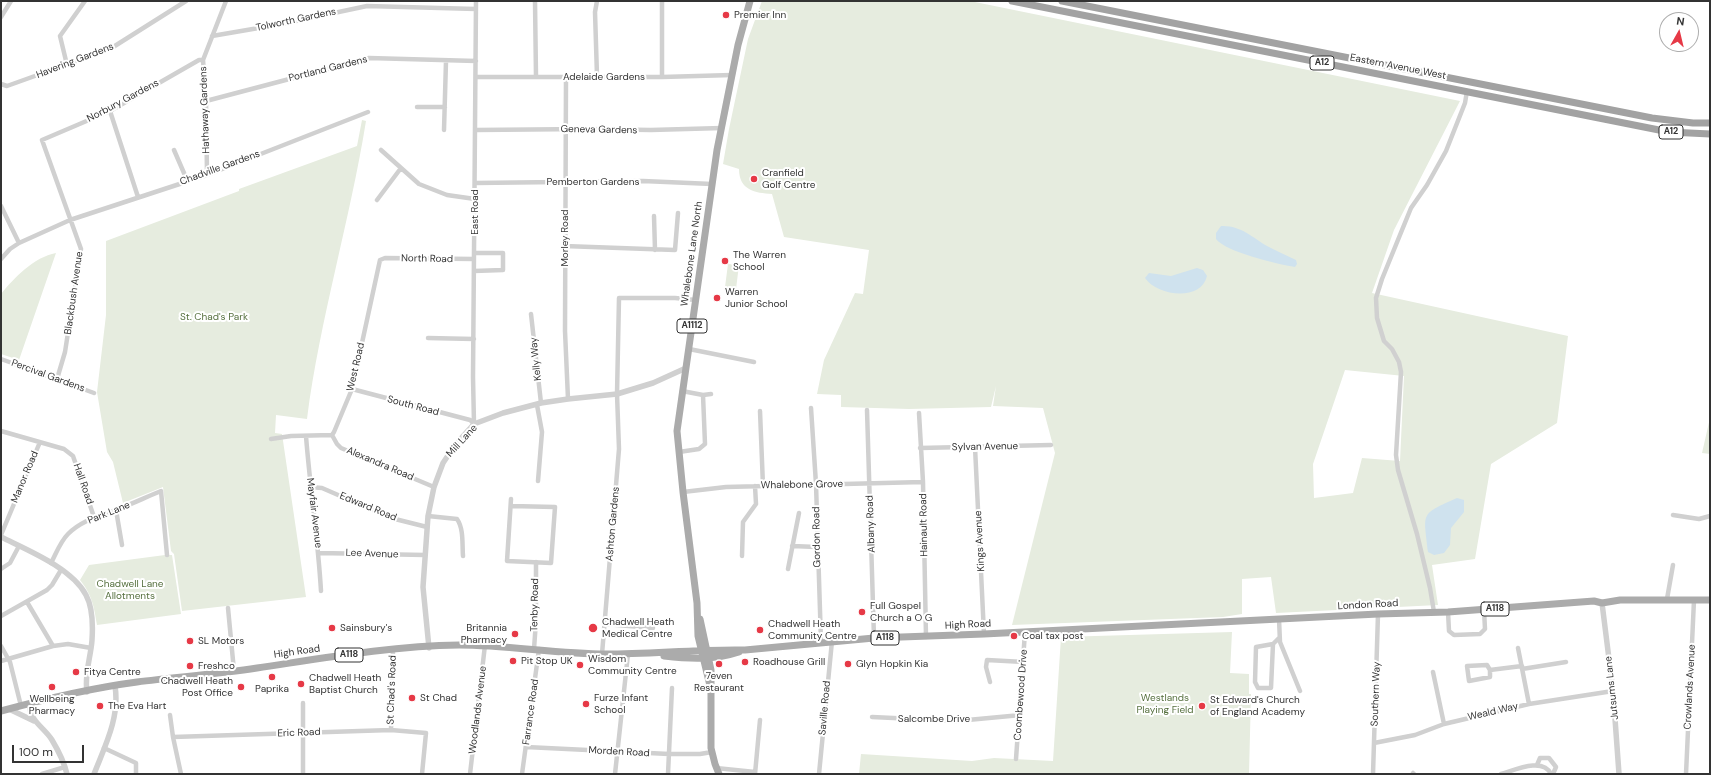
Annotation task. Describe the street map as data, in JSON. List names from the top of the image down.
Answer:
{
  "streets": {
    "highway": ["A12", "Eastern Avenue West"],
    "main road": [
      "Whalebone Lane North",
      "A1112",
      "London Road",
      "A118",
      "High Road"
    ],
    "street": [
      "Tolworth Gardens",
      "Havering Gardens",
      "Portland Gardens",
      "Adelaide Gardens",
      "Norbury Gardens",
      "Hathaway Gardens",
      "Geneva Gardens",
      "Chadville Gardens",
      "Pemberton Gardens",
      "East Road",
      "Morley Road",
      "North Road",
      "Blackbush Avenue",
      "Kelly Way",
      "West Road",
      "Percival Gardens",
      "South Road",
      "Mill Lane",
      "Sylvan Avenue",
      "Alexandra Road",
      "Manor Road",
      "Hall Road",
      "Whalebone Grove",
      "Edward Road",
      "Park Lane",
      "Mayfair Avenue",
      "Ashton Gardens",
      "Albany Road",
      "Hainault Road",
      "Gordon Road",
      "Kings Avenue",
      "Lee Avenue",
      "Tenby Road",
      "Crowlands Avenue",
      "Jutsums Lane",
      "St Chad's Road",
      "Southern Way",
      "Coombewood Drive",
      "Saville Road",
      "Woodlands Avenue",
      "Farrance Road",
      "Weald Way",
      "Salcombe Drive",
      "Eric Road",
      "Morden Road"
    ]
  },
  "crossings": [
    ["Tolworth Gardens", "Hathaway Gardens"],
    ["Tolworth Gardens", "East Road"],
    ["Portland Gardens", "Hathaway Gardens"],
    ["Portland Gardens", "East Road"],
    ["Adelaide Gardens", "East Road"],
    ["Adelaide Gardens", "Morley Road"],
    ["Adelaide Gardens", "Whalebone Lane North"],
    ["Norbury Gardens", "Hathaway Gardens"],
    ["Norbury Gardens", "Blackbush Avenue"],
    ["Hathaway Gardens", "Chadville Gardens"],
    ["Geneva Gardens", "East Road"],
    ["Geneva Gardens", "Morley Road"],
    ["Geneva Gardens", "Whalebone Lane North"],
    ["Chadville Gardens", "Blackbush Avenue"],
    ["Pemberton Gardens", "East Road"],
    ["Pemberton Gardens", "Morley Road"],
    ["Pemberton Gardens", "Whalebone Lane North"],
    ["East Road", "North Road"],
    ["East Road", "South Road"],
    ["East Road", "Mill Lane"],
    ["Morley Road", "Mill Lane"],
    ["Whalebone Lane North", "A1112"],
    ["Whalebone Lane North", "Mill Lane"],
    ["Whalebone Lane North", "Whalebone Grove"],
    ["Whalebone Lane North", "Ashton Gardens"],
    ["Whalebone Lane North", "High Road"],
    ["North Road", "West Road"],
    ["Blackbush Avenue", "Percival Gardens"],
    ["A1112", "High Road"],
    ["A1112", "Morden Road"],
    ["Kelly Way", "Mill Lane"],
    ["West Road", "South Road"],
    ["West Road", "Alexandra Road"],
    ["South Road", "Mill Lane"],
    ["Mill Lane", "Alexandra Road"],
    ["Mill Lane", "Edward Road"],
    ["Mill Lane", "Ashton Gardens"],
    ["Mill Lane", "Lee Avenue"],
    ["Mill Lane", "High Road"],
    ["Sylvan Avenue", "Hainault Road"],
    ["Sylvan Avenue", "Kings Avenue"],
    ["Manor Road", "Hall Road"],
    ["Hall Road", "Park Lane"],
    ["Whalebone Grove", "Albany Road"],
    ["Whalebone Grove", "Hainault Road"],
    ["Whalebone Grove", "Gordon Road"],
    ["Edward Road", "Mayfair Avenue"],
    ["Mayfair Avenue", "Lee Avenue"],
    ["Ashton Gardens", "High Road"],
    ["Albany Road", "High Road"],
    ["Hainault Road", "High Road"],
    ["Gordon Road", "High Road"],
    ["Kings Avenue", "High Road"],
    ["Tenby Road", "High Road"],
    ["Tenby Road", "Farrance Road"],
    ["London Road", "High Road"],
    ["London Road", "Crowlands Avenue"],
    ["London Road", "Jutsums Lane"],
    ["London Road", "Southern Way"],
    ["London Road", "Coombewood Drive"],
    ["High Road", "St Chad's Road"],
    ["High Road", "Coombewood Drive"],
    ["High Road", "Saville Road"],
    ["High Road", "Woodlands Avenue"],
    ["High Road", "Farrance Road"],
    ["Jutsums Lane", "Weald Way"],
    ["St Chad's Road", "Eric Road"],
    ["Southern Way", "Weald Way"],
    ["Coombewood Drive", "Salcombe Drive"],
    ["Farrance Road", "Morden Road"]
  ],
  "parks": ["St. Chad's Park", "Chadwell Lane Allotments", "Westlands Playing Field"],
  "places": [
    "Premier Inn",
    "Cranfield Golf Centre",
    "The Warren School",
    "Warren Junior School",
    "Full Gospel Church a O G",
    "Sainsbury's",
    "Chadwell Heath Medical Centre",
    "Chadwell Heath Community Centre",
    "Britannia Pharmacy",
    "Coal tax post",
    "SL Motors",
    "Pit Stop UK",
    "Roadhouse Grill",
    "7even Restaurant",
    "Glyn Hopkin Kia",
    "Wisdom Community Centre",
    "Freshco",
    "Fitya Centre",
    "Paprika",
    "Chadwell Heath Baptist Church",
    "Wellbeing Pharmacy",
    "Chadwell Heath Post Office",
    "St Chad",
    "Furze Infant School",
    "The Eva Hart",
    "St Edward's Church of England Academy"
  ],
  "scale_bar": "100 m",
  "north": "top"
}
